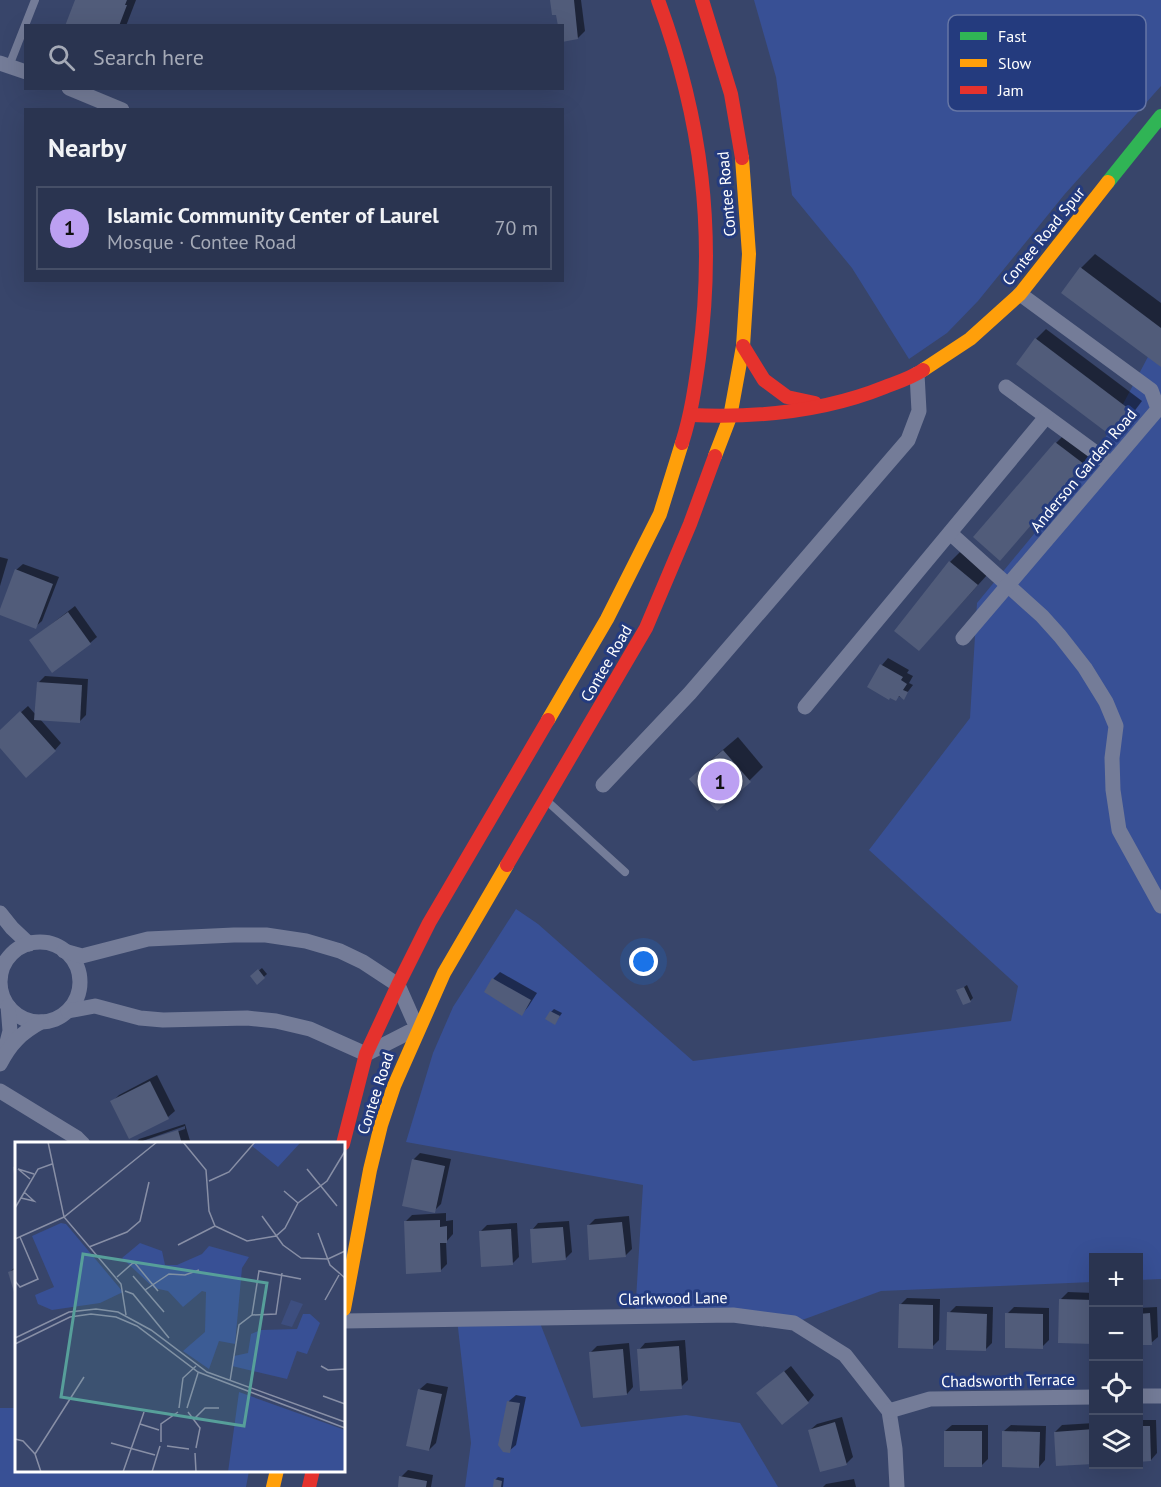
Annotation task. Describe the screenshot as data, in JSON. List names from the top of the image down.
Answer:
{
  "streets": {
    "street": [
      "Contee Road",
      "Contee Road Spur",
      "Anderson Garden Road",
      "Clarkwood Lane",
      "Chadsworth Terrace"
    ]
  },
  "crossings": [
    ["Contee Road", "Contee Road Spur"],
    ["Contee Road Spur", "Anderson Garden Road"],
    ["Clarkwood Lane", "Chadsworth Terrace"]
  ],
  "legend": ["Fast", "Slow", "Jam"],
  "page": {
    "search": "Search here",
    "heading": "Nearby",
    "list": [
      {
        "mark": "1",
        "name": "Islamic Community Center of Laurel",
        "note": "Mosque · Contee Road",
        "value": "70 m"
      }
    ],
    "pins": "1",
    "map_buttons": ["+", "−"]
  }
}
